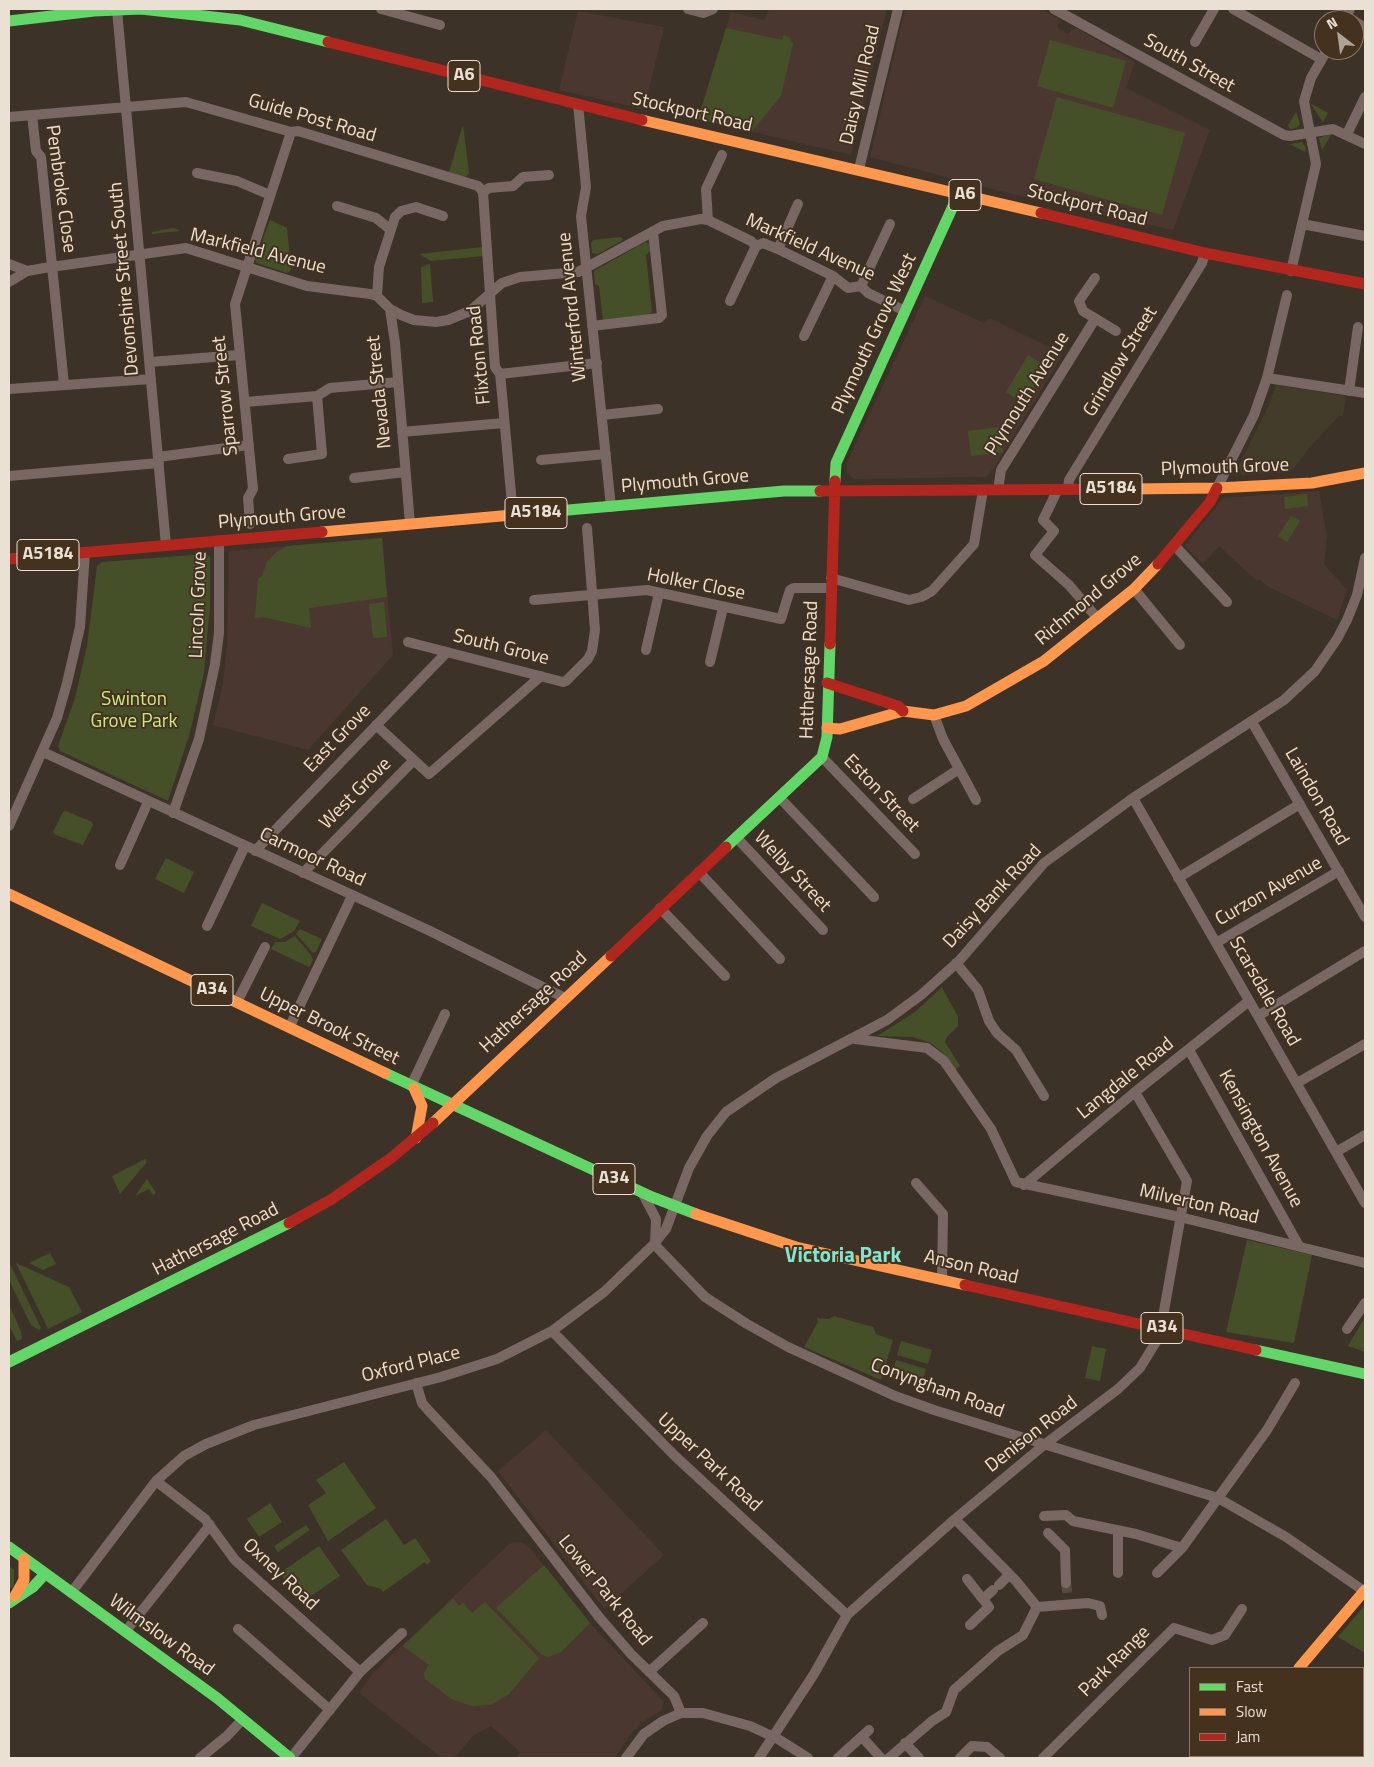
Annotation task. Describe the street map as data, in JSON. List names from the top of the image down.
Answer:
{
  "streets": {
    "main road": [
      "A6",
      "Stockport Road",
      "Plymouth Grove West",
      "Plymouth Grove",
      "A5184",
      "Richmond Grove",
      "Hathersage Road",
      "A34",
      "Upper Brook Street",
      "Anson Road",
      "Wilmslow Road"
    ],
    "street": [
      "South Street",
      "Daisy Mill Road",
      "Guide Post Road",
      "Pembroke Close",
      "Markfield Avenue",
      "Devonshire Street South",
      "Winterford Avenue",
      "Flixton Road",
      "Grindlow Street",
      "Nevada Street",
      "Plymouth Avenue",
      "Sparrow Street",
      "Holker Close",
      "Lincoln Grove",
      "South Grove",
      "East Grove",
      "West Grove",
      "Eston Street",
      "Laindon Road",
      "Carmoor Road",
      "Welby Street",
      "Curzon Avenue",
      "Daisy Bank Road",
      "Scarsdale Road",
      "Langdale Road",
      "Kensington Avenue",
      "Milverton Road",
      "Oxford Place",
      "Conyngham Road",
      "Denison Road",
      "Upper Park Road",
      "Oxney Road",
      "Lower Park Road",
      "Park Range"
    ]
  },
  "crossings": [
    ["Daisy Mill Road", "Stockport Road"],
    ["Stockport Road", "Devonshire Street South"],
    ["Stockport Road", "Winterford Avenue"],
    ["Stockport Road", "Plymouth Grove West"],
    ["Stockport Road", "Grindlow Street"],
    ["Guide Post Road", "Pembroke Close"],
    ["Guide Post Road", "Devonshire Street South"],
    ["Guide Post Road", "Flixton Road"],
    ["Guide Post Road", "Sparrow Street"],
    ["Pembroke Close", "Markfield Avenue"],
    ["Markfield Avenue", "Devonshire Street South"],
    ["Markfield Avenue", "Plymouth Grove West"],
    ["Markfield Avenue", "Sparrow Street"],
    ["Devonshire Street South", "Plymouth Grove"],
    ["Winterford Avenue", "Plymouth Grove"],
    ["Plymouth Grove West", "Plymouth Grove"],
    ["Plymouth Grove West", "Hathersage Road"],
    ["Flixton Road", "Plymouth Grove"],
    ["Grindlow Street", "Plymouth Grove"],
    ["Grindlow Street", "Richmond Grove"],
    ["Nevada Street", "Plymouth Grove"],
    ["Plymouth Avenue", "Plymouth Grove"],
    ["Plymouth Grove", "Richmond Grove"],
    ["Plymouth Grove", "Lincoln Grove"],
    ["Plymouth Grove", "Hathersage Road"],
    ["Holker Close", "South Grove"],
    ["Holker Close", "Hathersage Road"],
    ["Richmond Grove", "Hathersage Road"],
    ["Lincoln Grove", "Carmoor Road"],
    ["South Grove", "East Grove"],
    ["Hathersage Road", "Eston Street"],
    ["Hathersage Road", "Carmoor Road"],
    ["Hathersage Road", "Welby Street"],
    ["Hathersage Road", "Upper Brook Street"],
    ["East Grove", "Carmoor Road"],
    ["West Grove", "Carmoor Road"],
    ["Laindon Road", "Curzon Avenue"],
    ["Laindon Road", "Daisy Bank Road"],
    ["Curzon Avenue", "Scarsdale Road"],
    ["Daisy Bank Road", "Scarsdale Road"],
    ["Daisy Bank Road", "Anson Road"],
    ["Daisy Bank Road", "Oxford Place"],
    ["Scarsdale Road", "Langdale Road"],
    ["Upper Brook Street", "Anson Road"],
    ["Langdale Road", "Kensington Avenue"],
    ["Langdale Road", "Milverton Road"],
    ["Langdale Road", "Denison Road"],
    ["Kensington Avenue", "Milverton Road"],
    ["Milverton Road", "Denison Road"],
    ["Anson Road", "Oxford Place"],
    ["Anson Road", "Denison Road"],
    ["Oxford Place", "Conyngham Road"],
    ["Oxford Place", "Upper Park Road"],
    ["Oxford Place", "Oxney Road"],
    ["Oxford Place", "Lower Park Road"],
    ["Oxford Place", "Wilmslow Road"],
    ["Conyngham Road", "Denison Road"],
    ["Denison Road", "Upper Park Road"]
  ],
  "districts": ["Victoria Park"],
  "parks": ["Swinton Grove Park"],
  "legend": ["Fast", "Slow", "Jam"],
  "north": "top left"
}
